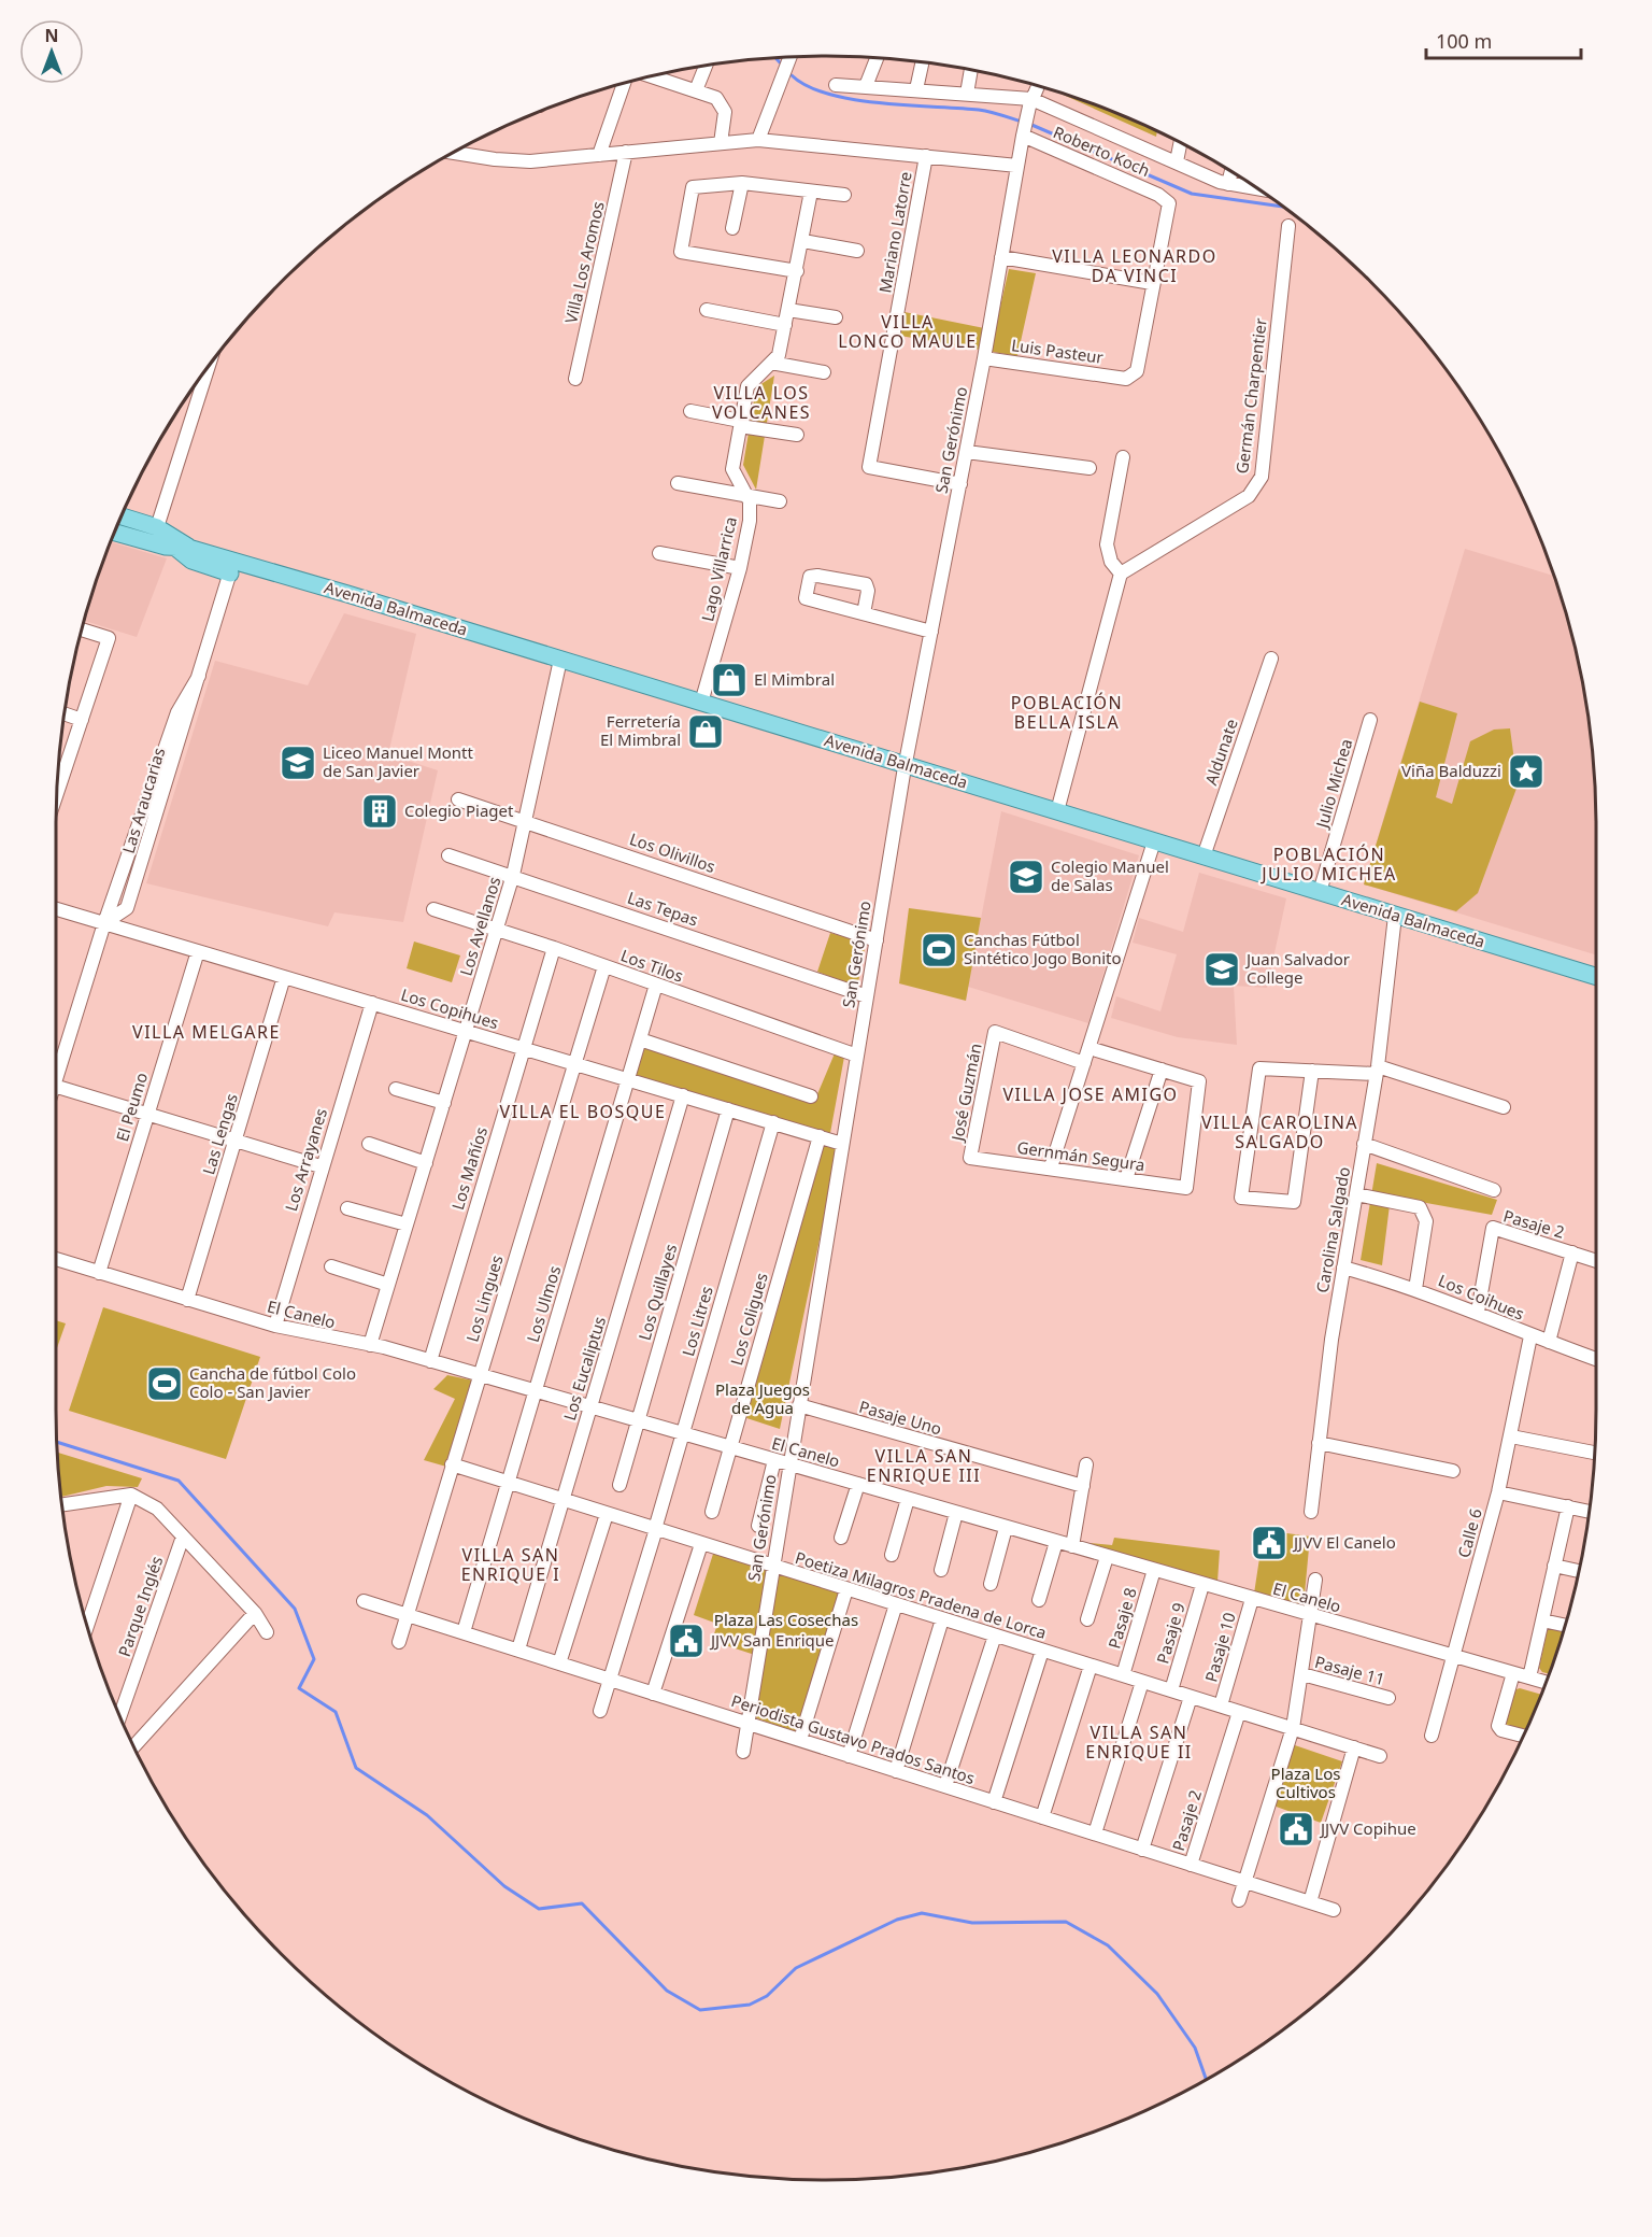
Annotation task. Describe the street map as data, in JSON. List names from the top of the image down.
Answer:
{
  "streets": {
    "main road": ["Avenida Balmaceda"],
    "street": [
      "Roberto Koch",
      "Mariano Latorre",
      "Villa Los Aromos",
      "Luis Pasteur",
      "Germán Charpentier",
      "San Gerónimo",
      "Lago Villarrica",
      "Aldunate",
      "Julio Michea",
      "Las Araucarias",
      "Los Olivillos",
      "Las Tepas",
      "Los Avellanos",
      "Los Tilos",
      "Los Copihues",
      "José Guzmán",
      "El Peumo",
      "Las Lengas",
      "Gernmán Segura",
      "Los Arrayanes",
      "Los Mañíos",
      "Pasaje 2",
      "Carolina Salgado",
      "Los Quillayes",
      "Los Coihues",
      "Los Lingues",
      "Los Ulmos",
      "El Canelo",
      "Los Coligues",
      "Los Litres",
      "Los Eucaliptus",
      "Pasaje Uno",
      "Calle 6",
      "Poetiza Milagros Pradena de Lorca",
      "Parque Inglés",
      "Pasaje 8",
      "Pasaje 9",
      "Pasaje 10",
      "Pasaje 11",
      "Periodista Gustavo Prados Santos"
    ]
  },
  "crossings": [
    ["Roberto Koch", "Luis Pasteur"],
    ["Roberto Koch", "San Gerónimo"],
    ["Mariano Latorre", "San Gerónimo"],
    ["Luis Pasteur", "San Gerónimo"],
    ["San Gerónimo", "Avenida Balmaceda"],
    ["San Gerónimo", "Los Olivillos"],
    ["San Gerónimo", "Las Tepas"],
    ["San Gerónimo", "Los Tilos"],
    ["San Gerónimo", "Los Copihues"],
    ["San Gerónimo", "El Canelo"],
    ["San Gerónimo", "Pasaje Uno"],
    ["San Gerónimo", "Poetiza Milagros Pradena de Lorca"],
    ["San Gerónimo", "Periodista Gustavo Prados Santos"],
    ["Lago Villarrica", "Avenida Balmaceda"],
    ["Avenida Balmaceda", "Aldunate"],
    ["Avenida Balmaceda", "Julio Michea"],
    ["Avenida Balmaceda", "Las Araucarias"],
    ["Avenida Balmaceda", "Los Avellanos"],
    ["Avenida Balmaceda", "Carolina Salgado"],
    ["Las Araucarias", "Los Copihues"],
    ["Los Olivillos", "Los Avellanos"],
    ["Las Tepas", "Los Avellanos"],
    ["Los Avellanos", "Los Tilos"],
    ["Los Avellanos", "Los Copihues"],
    ["Los Avellanos", "El Canelo"],
    ["Los Tilos", "Los Mañíos"],
    ["Los Tilos", "Los Lingues"],
    ["Los Tilos", "Los Ulmos"],
    ["Los Copihues", "El Peumo"],
    ["Los Copihues", "Las Lengas"],
    ["Los Copihues", "Los Arrayanes"],
    ["Los Copihues", "Los Mañíos"],
    ["Los Copihues", "Los Quillayes"],
    ["Los Copihues", "Los Lingues"],
    ["Los Copihues", "Los Ulmos"],
    ["Los Copihues", "Los Coligues"],
    ["Los Copihues", "Los Litres"],
    ["Los Copihues", "Los Eucaliptus"],
    ["José Guzmán", "Gernmán Segura"],
    ["El Peumo", "El Canelo"],
    ["Las Lengas", "El Canelo"],
    ["Los Arrayanes", "El Canelo"],
    ["Los Mañíos", "El Canelo"],
    ["Pasaje 2", "Los Coihues"],
    ["Pasaje 2", "Poetiza Milagros Pradena de Lorca"],
    ["Pasaje 2", "Periodista Gustavo Prados Santos"],
    ["Carolina Salgado", "Los Coihues"],
    ["Los Quillayes", "El Canelo"],
    ["Los Coihues", "Calle 6"],
    ["Los Lingues", "El Canelo"],
    ["Los Lingues", "Poetiza Milagros Pradena de Lorca"],
    ["Los Lingues", "Periodista Gustavo Prados Santos"],
    ["Los Ulmos", "El Canelo"],
    ["Los Ulmos", "Poetiza Milagros Pradena de Lorca"],
    ["Los Ulmos", "Periodista Gustavo Prados Santos"],
    ["El Canelo", "Los Coligues"],
    ["El Canelo", "Los Litres"],
    ["El Canelo", "Los Eucaliptus"],
    ["El Canelo", "Calle 6"],
    ["El Canelo", "Pasaje 8"],
    ["El Canelo", "Pasaje 9"],
    ["El Canelo", "Pasaje 10"],
    ["Los Litres", "Poetiza Milagros Pradena de Lorca"],
    ["Los Litres", "Periodista Gustavo Prados Santos"],
    ["Los Eucaliptus", "Poetiza Milagros Pradena de Lorca"],
    ["Los Eucaliptus", "Periodista Gustavo Prados Santos"],
    ["Poetiza Milagros Pradena de Lorca", "Pasaje 8"],
    ["Poetiza Milagros Pradena de Lorca", "Pasaje 9"],
    ["Poetiza Milagros Pradena de Lorca", "Pasaje 10"]
  ],
  "districts": [
    "VILLA LEONARDO DA VINCI",
    "VILLA LONCO MAULE",
    "VILLA LOS VOLCANES",
    "POBLACIÓN BELLA ISLA",
    "POBLACIÓN JULIO MICHEA",
    "VILLA MELGARE",
    "VILLA JOSE AMIGO",
    "VILLA EL BOSQUE",
    "VILLA CAROLINA SALGADO",
    "VILLA SAN ENRIQUE III",
    "VILLA SAN ENRIQUE I",
    "VILLA SAN ENRIQUE II"
  ],
  "parks": ["Plaza Juegos de Agua", "Plaza Las Cosechas", "Plaza Los Cultivos"],
  "places": {
    "shop": ["El Mimbral", "Ferretería El Mimbral"],
    "school or university": ["Liceo Manuel Montt de San Javier", "Colegio Manuel de Salas", "Juan Salvador College"],
    "place": ["Viña Balduzzi"],
    "building": ["Colegio Piaget"],
    "sports": ["Canchas Fútbol Sintético Jogo Bonito", "Cancha de fútbol Colo Colo - San Javier"],
    "public building": ["JJVV El Canelo", "JJVV San Enrique", "JJVV Copihue"]
  },
  "scale_bar": "100 m",
  "north": "top"
}
